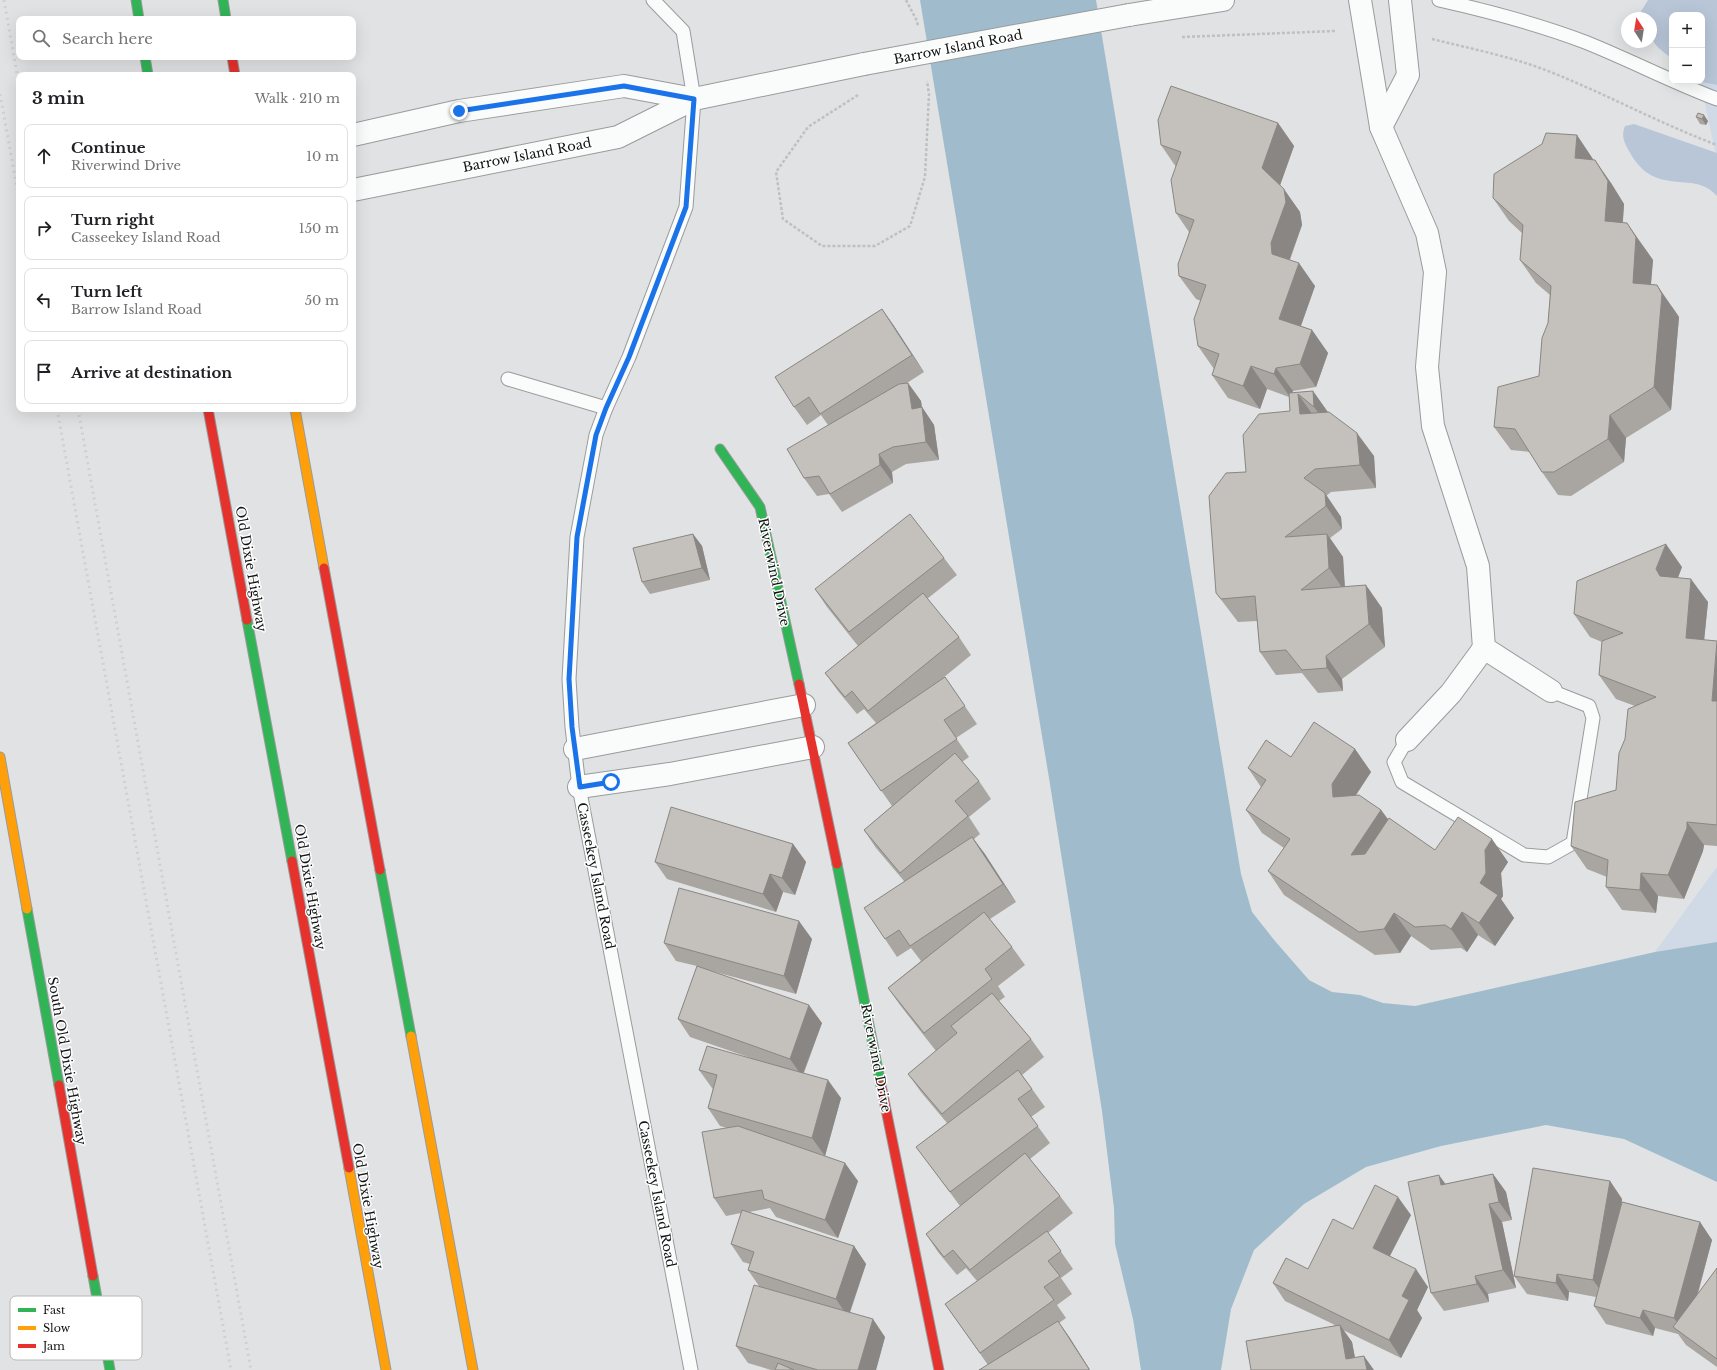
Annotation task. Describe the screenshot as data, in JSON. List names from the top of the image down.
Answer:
{
  "streets": {
    "main road": ["Old Dixie Highway", "Riverwind Drive", "South Old Dixie Highway"],
    "street": ["Barrow Island Road"],
    "lane": ["Casseekey Island Road"]
  },
  "crossings": [
    ["Barrow Island Road", "Casseekey Island Road"]
  ],
  "legend": ["Fast", "Slow", "Jam"],
  "north": "top",
  "page": {
    "map_buttons": ["+", "−"],
    "search": "Search here",
    "heading": ["3 min", "Walk · 210 m"],
    "list": [
      ["Continue", "Riverwind Drive", "10 m"],
      ["Turn right", "Casseekey Island Road", "150 m"],
      ["Turn left", "Barrow Island Road", "50 m"],
      "Arrive at destination"
    ]
  }
}
